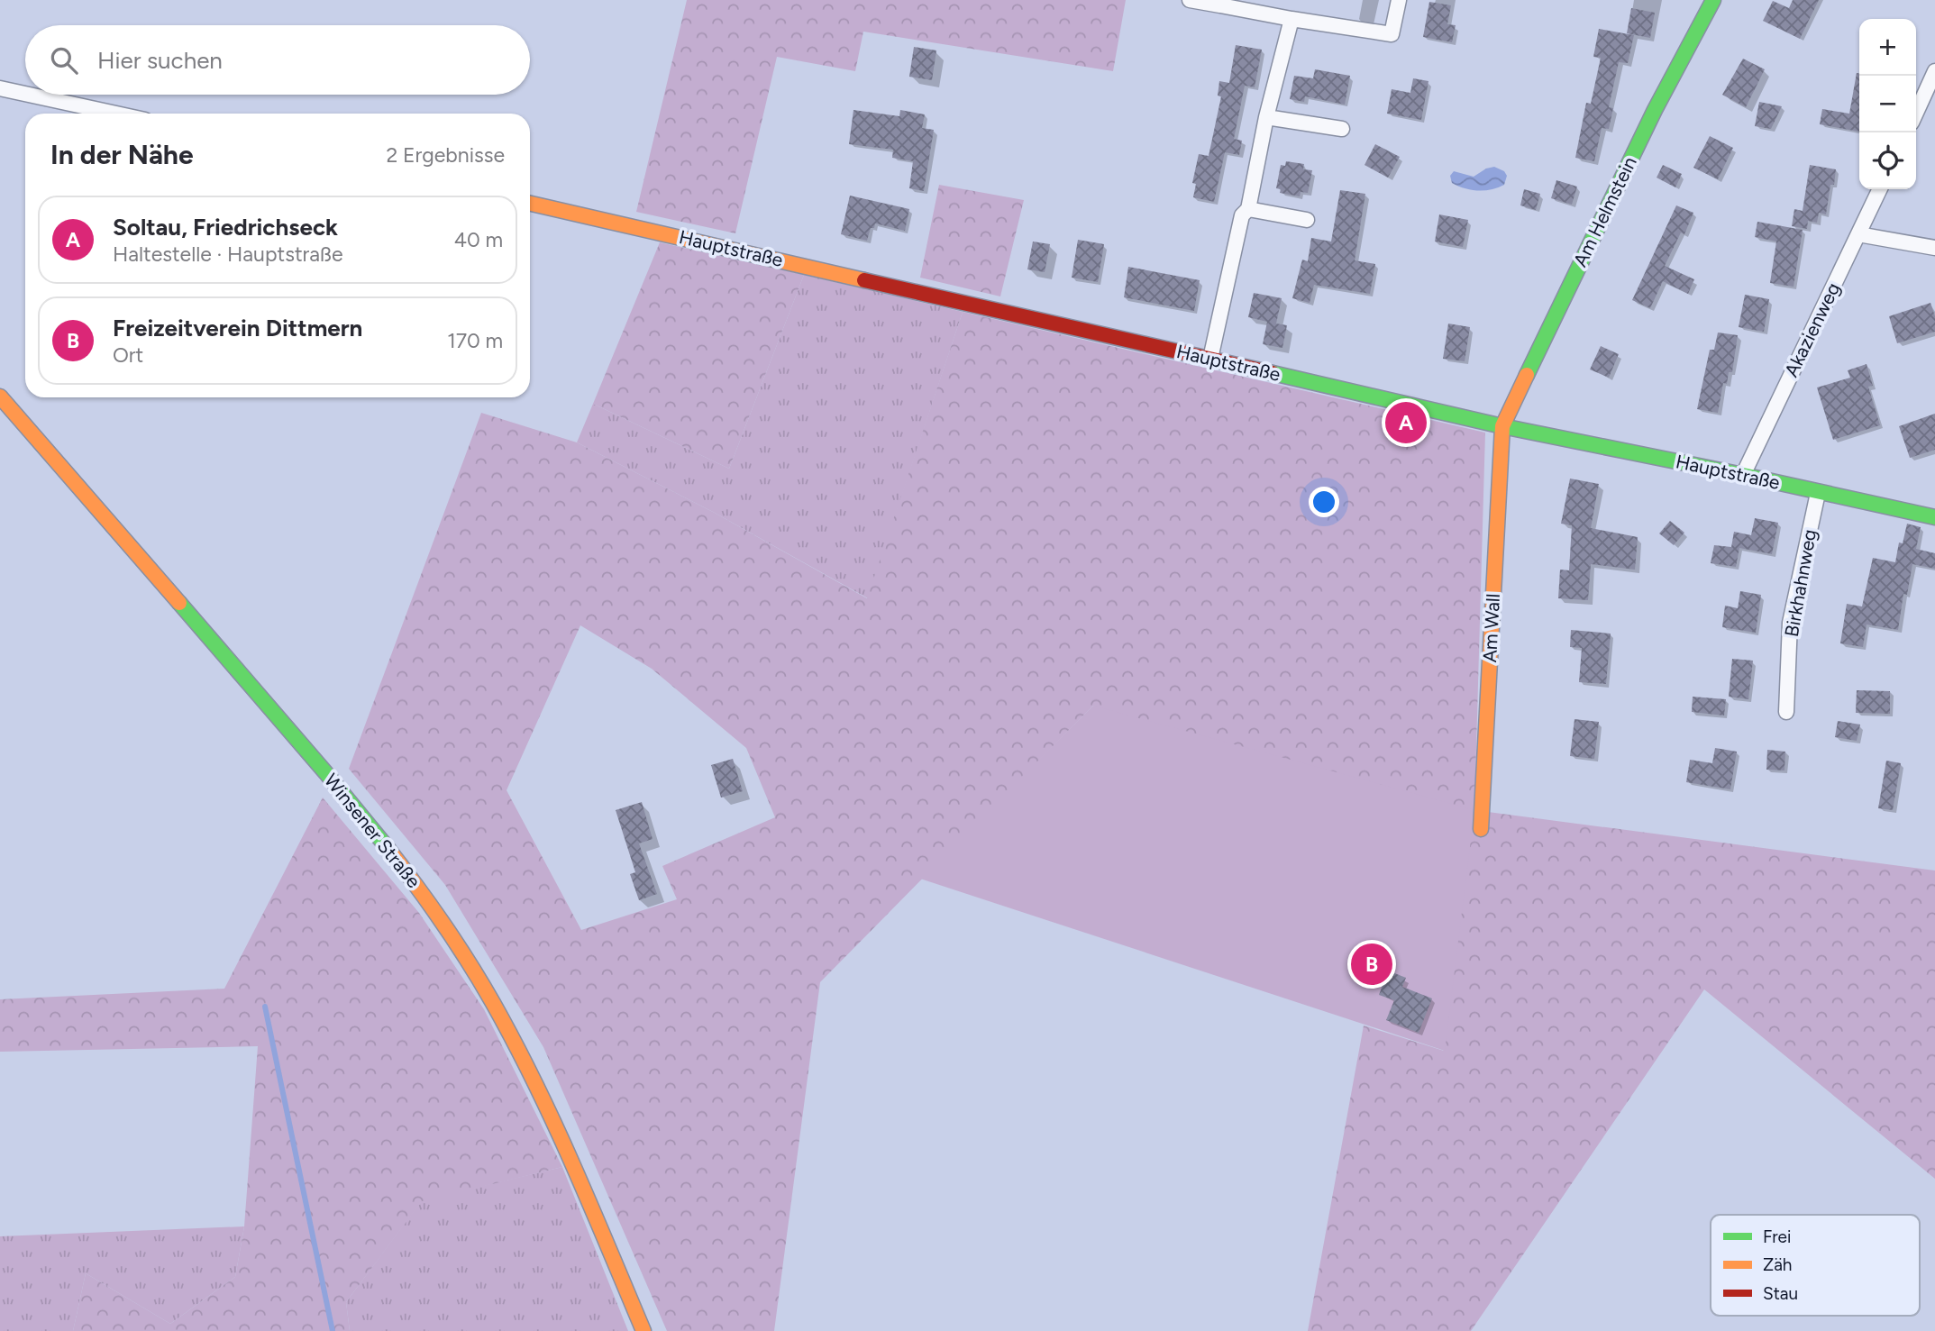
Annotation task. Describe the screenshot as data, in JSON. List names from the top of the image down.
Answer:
{
  "streets": {
    "street": [
      "Am Helmstein",
      "Hauptstraße",
      "Akazienweg",
      "Birkhahnweg",
      "Am Wall",
      "Winsener Straße"
    ]
  },
  "crossings": [
    ["Am Helmstein", "Hauptstraße"],
    ["Am Helmstein", "Am Wall"],
    ["Hauptstraße", "Akazienweg"],
    ["Hauptstraße", "Birkhahnweg"],
    ["Hauptstraße", "Am Wall"]
  ],
  "legend": ["Frei", "Zäh", "Stau"],
  "page": {
    "map_buttons": ["+", "−"],
    "search": "Hier suchen",
    "heading": ["In der Nähe", "2 Ergebnisse"],
    "list": [
      {
        "mark": "A",
        "name": "Soltau, Friedrichseck",
        "note": "Haltestelle · Hauptstraße",
        "value": "40 m"
      },
      {
        "mark": "B",
        "name": "Freizeitverein Dittmern",
        "note": "Ort",
        "value": "170 m"
      }
    ],
    "pins": ["A", "B"]
  }
}
